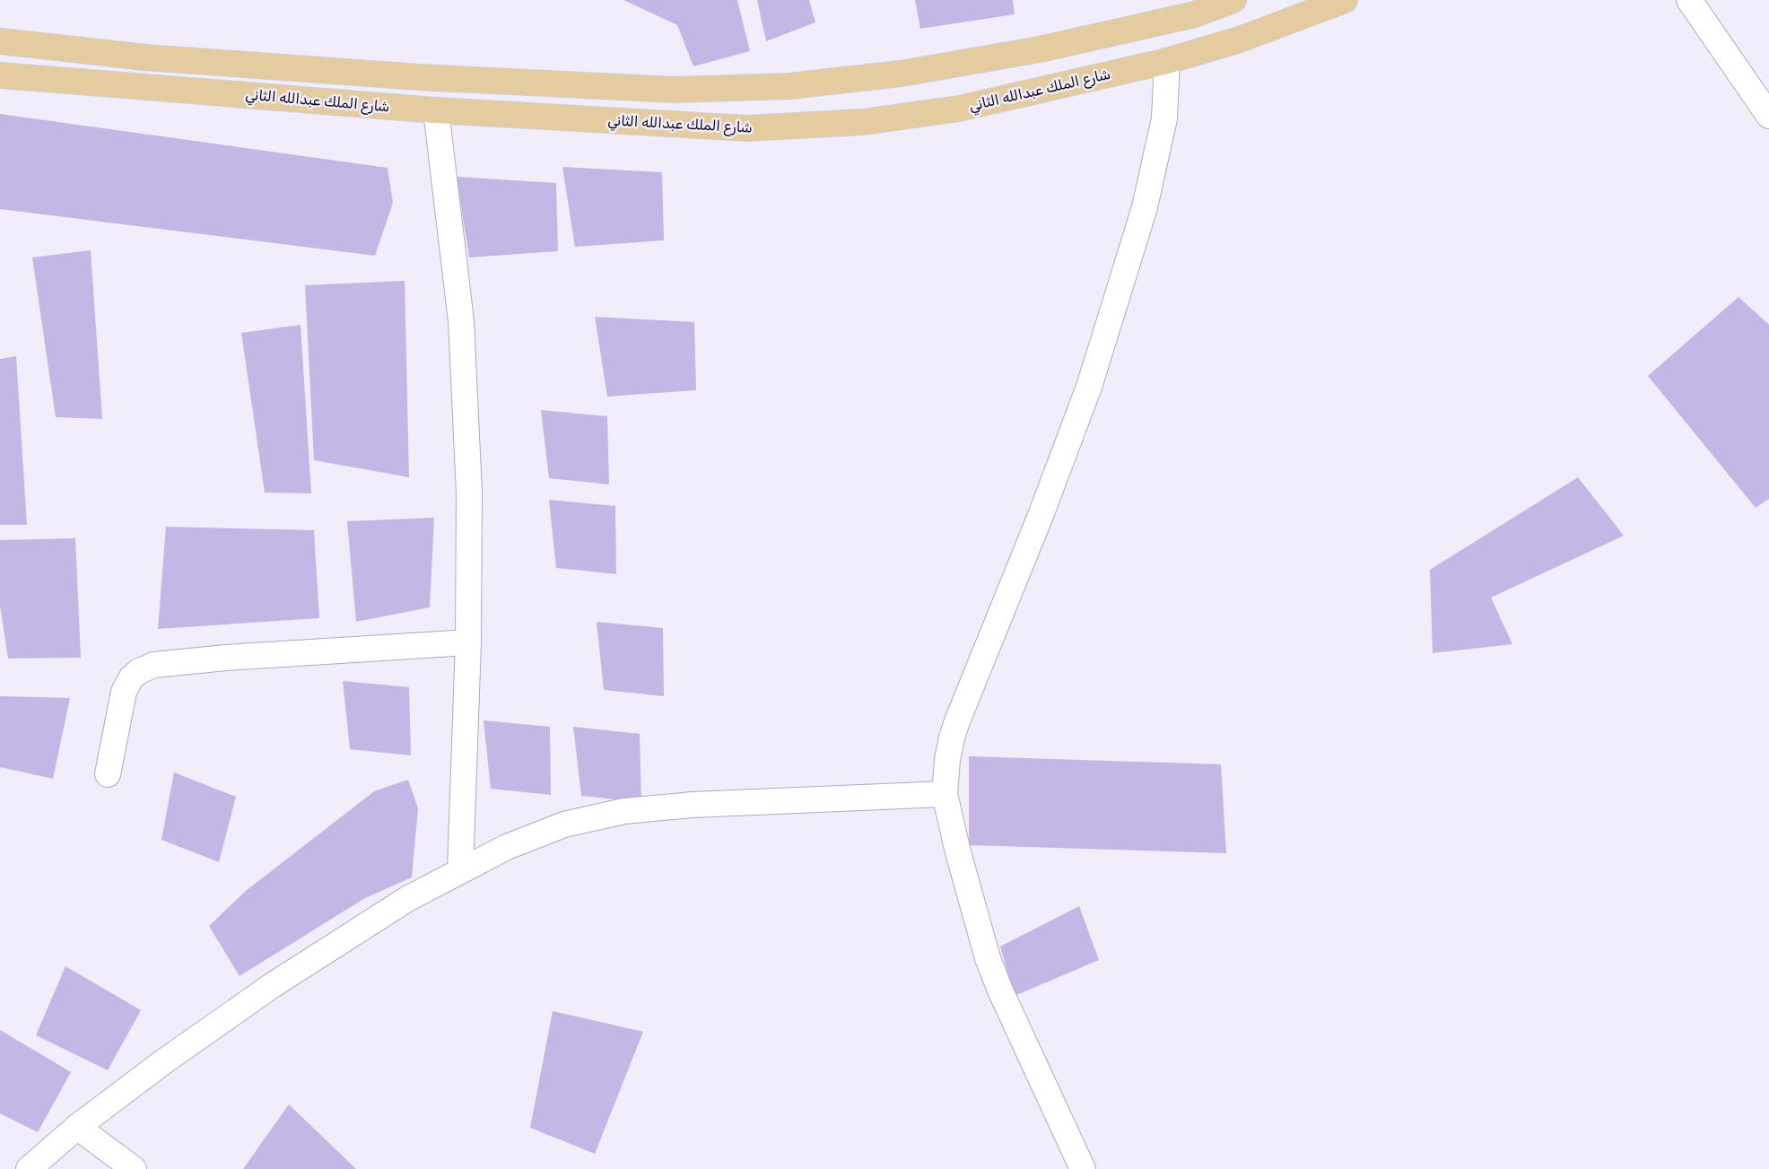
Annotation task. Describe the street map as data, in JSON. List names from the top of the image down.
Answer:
{
  "streets": {
    "main road": ["شارع الملك عبدالله الثاني"]
  }
}
